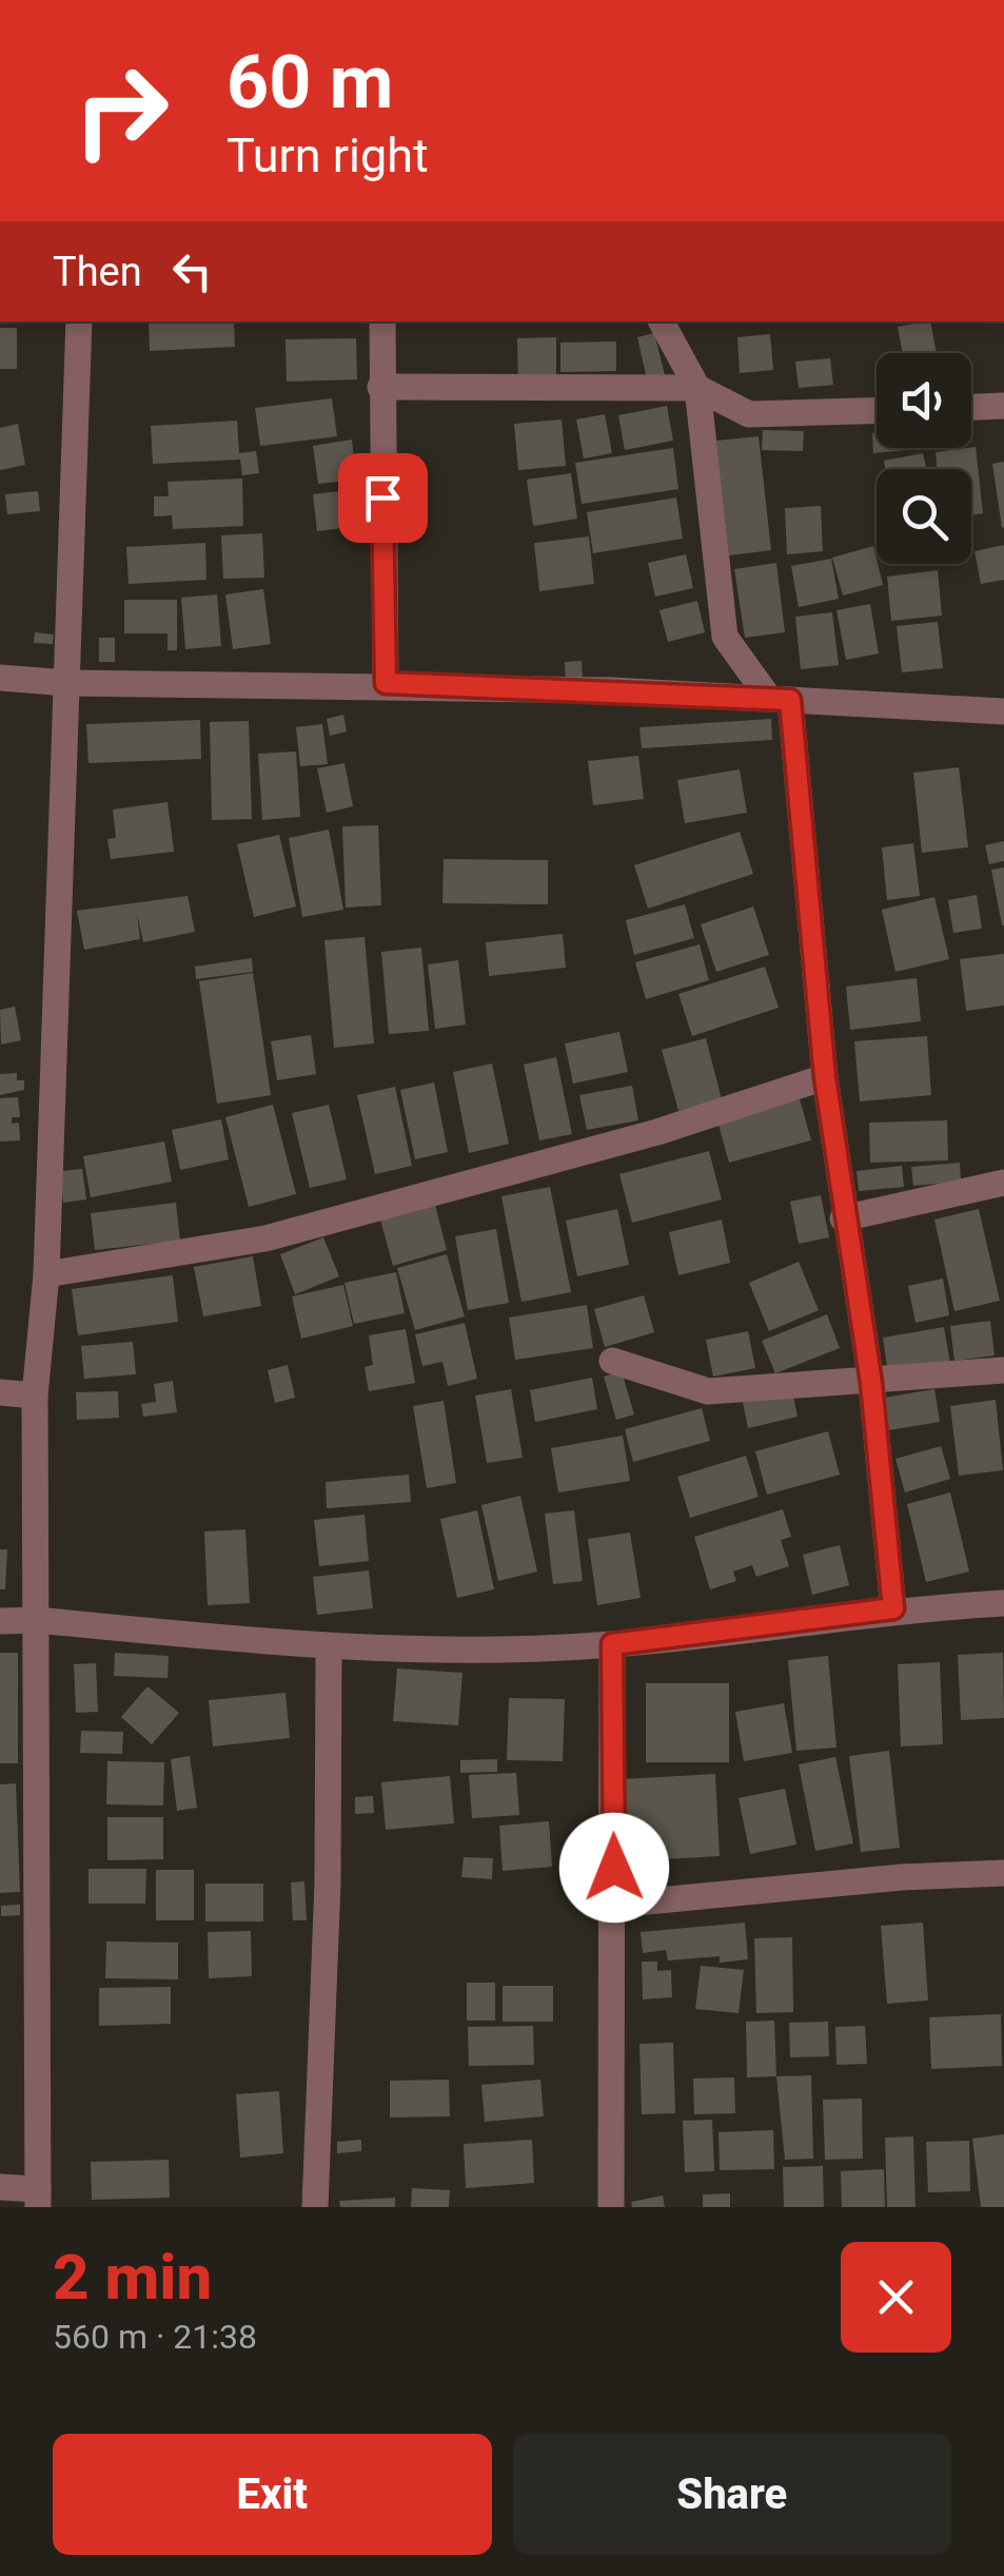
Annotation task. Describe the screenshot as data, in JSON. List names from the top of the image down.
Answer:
{
  "page": {
    "turn": ["60 m", "Turn right"],
    "then": "Then",
    "heading": ["2 min", "560 m · 21:38"],
    "buttons": ["Exit", "Share"]
  }
}
